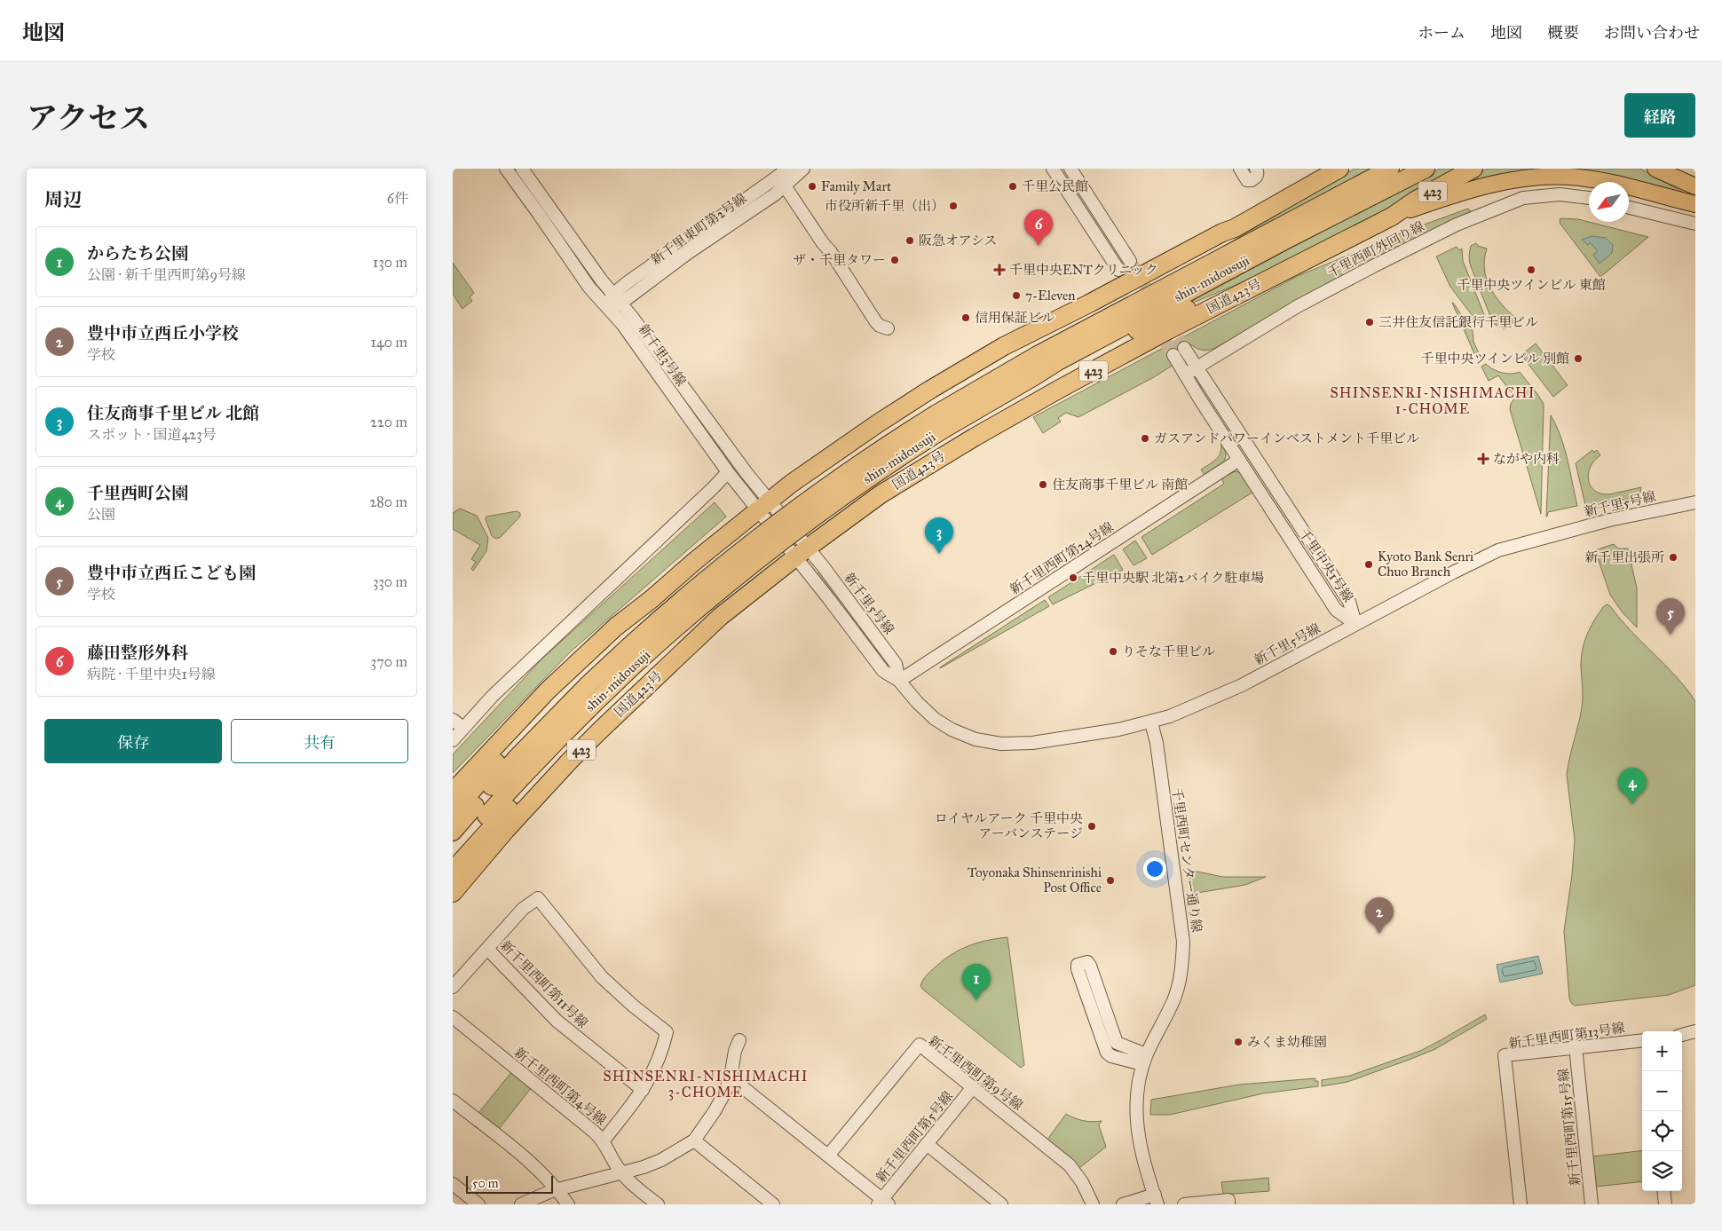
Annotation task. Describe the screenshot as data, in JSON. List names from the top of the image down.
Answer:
{
  "streets": {
    "highway": ["423", "shin-midousuji", "国道423号"],
    "street": [
      "千里西町外回り線",
      "新千里3号線",
      "新千里5号線",
      "新千里西町第24号線",
      "千里中央1号線",
      "千里西町センター通り線",
      "新千里西町第11号線",
      "新千里西町第13号線",
      "新千里西町第9号線",
      "新千里西町第4号線",
      "新千里西町第15号線",
      "新千里西町第5号線"
    ]
  },
  "crossings": [
    ["千里西町外回り線", "千里中央1号線"],
    ["国道423号", "新千里3号線"],
    ["国道423号", "新千里5号線"],
    ["新千里3号線", "新千里5号線"],
    ["新千里5号線", "新千里西町第24号線"],
    ["新千里5号線", "千里中央1号線"],
    ["新千里5号線", "千里西町センター通り線"],
    ["新千里西町第24号線", "千里中央1号線"],
    ["新千里西町第13号線", "新千里西町第15号線"],
    ["新千里西町第9号線", "新千里西町第5号線"]
  ],
  "districts": ["SHINSENRI-NISHIMACHI 1-CHOME", "SHINSENRI-NISHIMACHI 3-CHOME"],
  "places": {
    "other": [
      "Family Mart",
      "千里公民館",
      "市役所新千里（出）",
      "阪急オアシス",
      "ザ・千里タワー",
      "千里中央ツインビル 東館",
      "7-Eleven",
      "信用保証ビル",
      "三井住友信託銀行千里ビル",
      "千里中央ツインビル 別館",
      "ガスアンドパワーインベストメント千里ビル",
      "住友商事千里ビル 南館",
      "新千里出張所",
      "Kyoto Bank Senri Chuo Branch",
      "千里中央駅 北第2バイク駐車場",
      "りそな千里ビル",
      "ロイヤルアーク 千里中央 アーバンステージ",
      "Toyonaka Shinsenrinishi Post Office",
      "みくま幼稚園"
    ],
    "health": ["千里中央ENTクリニック", "ながや内科"]
  },
  "scale_bar": "50 m",
  "north": "bottom left",
  "page": {
    "header": "地図",
    "nav": [
      "ホーム",
      "地図",
      "概要",
      "お問い合わせ"
    ],
    "title": "アクセス",
    "buttons": [
      "経路",
      ["保存", "共有"]
    ],
    "heading": ["周辺", "6件"],
    "pins": [
      "6",
      "3",
      "5",
      "4",
      "2",
      "1"
    ],
    "list": [
      {
        "mark": "1",
        "name": "からたち公園",
        "note": "公園 · 新千里西町第9号線",
        "value": "130 m"
      },
      {
        "mark": "2",
        "name": "豊中市立西丘小学校",
        "note": "学校",
        "value": "140 m"
      },
      {
        "mark": "3",
        "name": "住友商事千里ビル 北館",
        "note": "スポット · 国道423号",
        "value": "220 m"
      },
      {
        "mark": "4",
        "name": "千里西町公園",
        "note": "公園",
        "value": "280 m"
      },
      {
        "mark": "5",
        "name": "豊中市立西丘こども園",
        "note": "学校",
        "value": "330 m"
      },
      {
        "mark": "6",
        "name": "藤田整形外科",
        "note": "病院 · 千里中央1号線",
        "value": "370 m"
      }
    ],
    "map_buttons": ["+", "−"],
    "scale": "50 m"
  }
}
